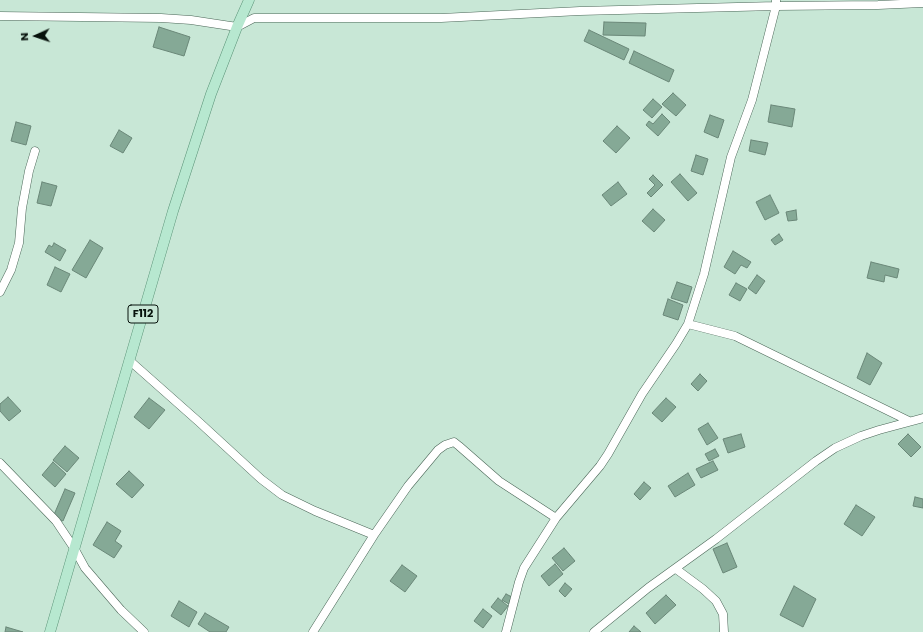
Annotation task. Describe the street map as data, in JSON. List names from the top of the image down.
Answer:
{
  "streets": {
    "main road": ["F112"]
  },
  "north": "left"
}
